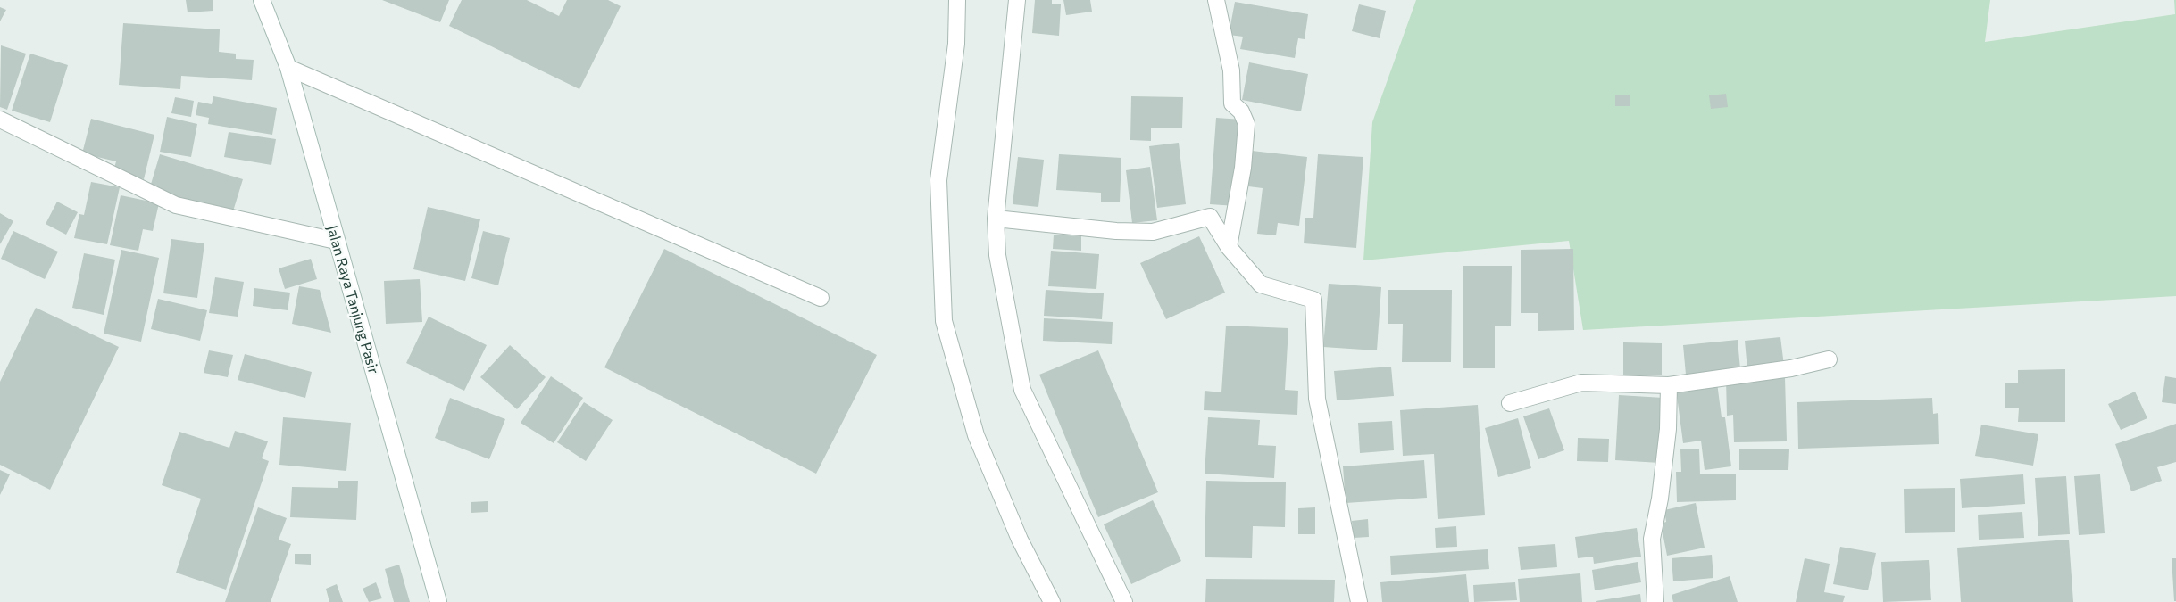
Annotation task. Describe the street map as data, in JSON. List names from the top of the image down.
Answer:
{
  "streets": {
    "street": ["Jalan Raya Tanjung Pasir"]
  }
}
